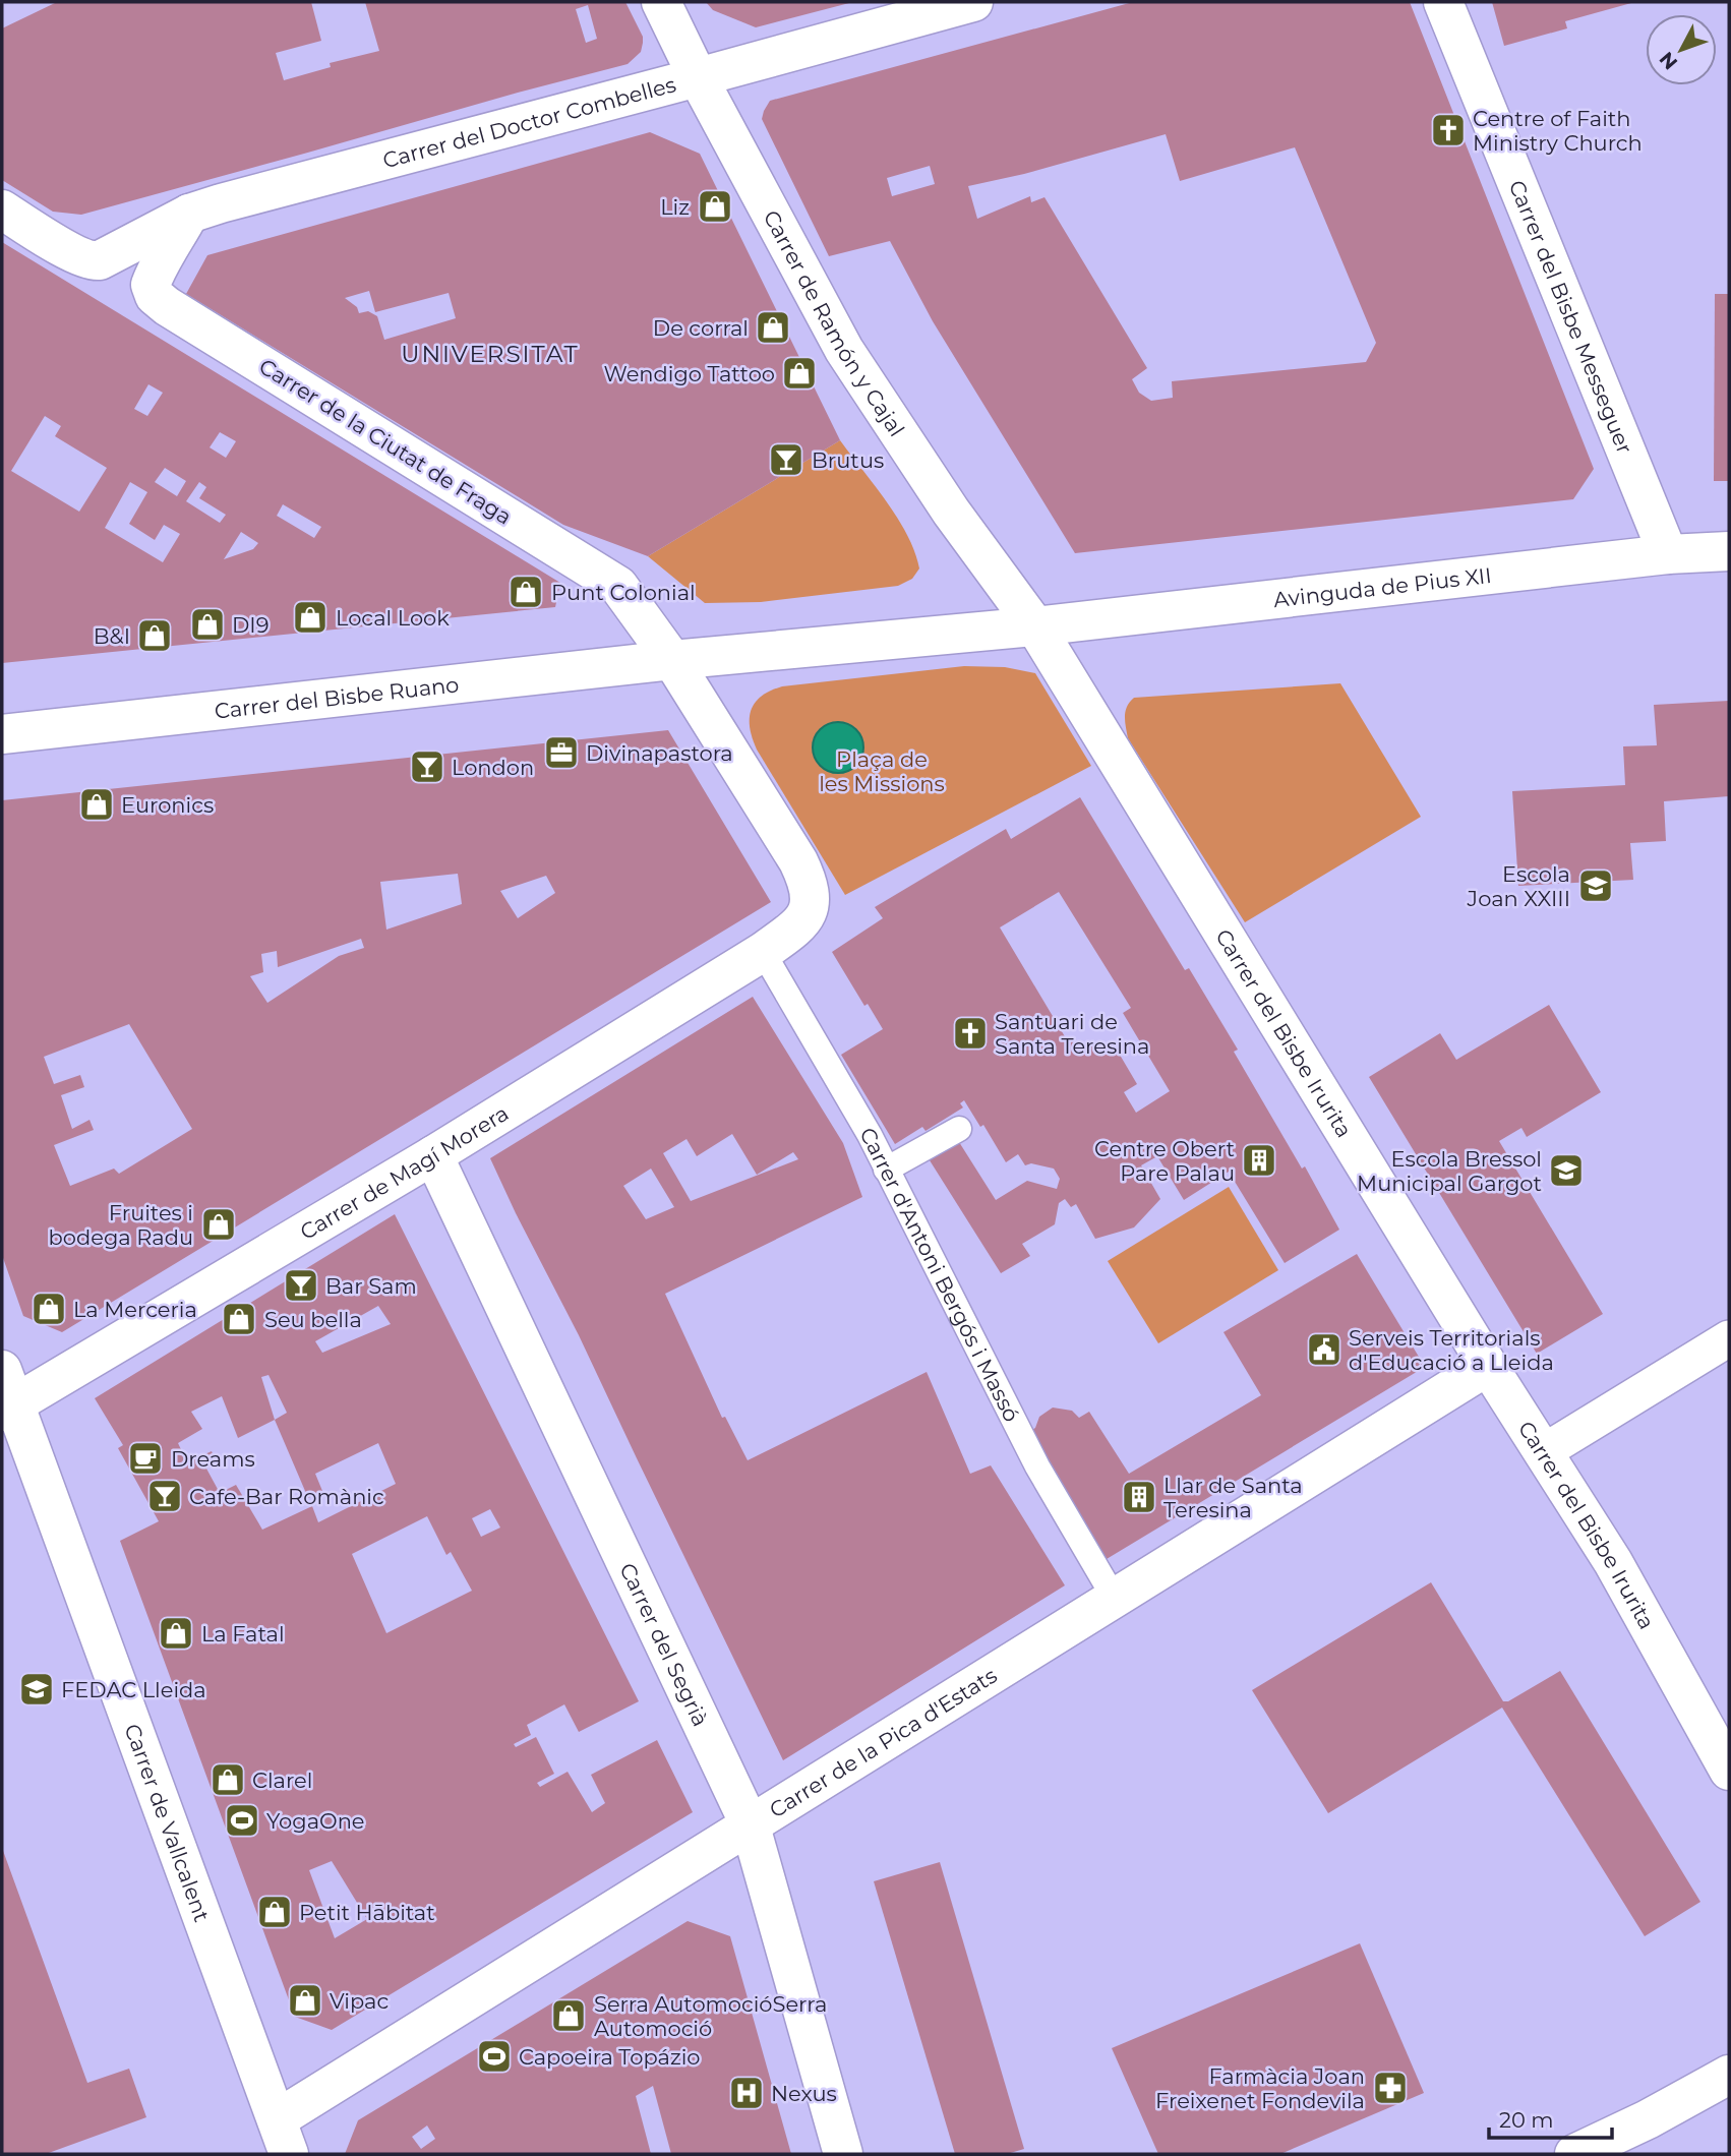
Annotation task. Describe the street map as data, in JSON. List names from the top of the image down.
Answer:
{
  "streets": {
    "street": [
      "Carrer del Doctor Combelles",
      "Carrer del Bisbe Messeguer",
      "Carrer de Ramón y Cajal",
      "Carrer de la Ciutat de Fraga",
      "Avinguda de Pius XII",
      "Carrer del Bisbe Ruano",
      "Carrer del Bisbe Irurita",
      "Carrer de Magí Morera",
      "Carrer del Segrià",
      "Carrer de la Pica d'Estats",
      "Carrer de Vallcalent"
    ],
    "lane": ["Carrer d'Antoni Bergós i Massó"]
  },
  "crossings": [
    ["Carrer del Doctor Combelles", "Carrer de Ramón y Cajal"],
    ["Carrer del Doctor Combelles", "Carrer de la Ciutat de Fraga"],
    ["Carrer del Bisbe Messeguer", "Avinguda de Pius XII"],
    ["Carrer de Ramón y Cajal", "Avinguda de Pius XII"],
    ["Carrer de Ramón y Cajal", "Carrer del Bisbe Irurita"],
    ["Carrer de la Ciutat de Fraga", "Carrer del Bisbe Ruano"],
    ["Carrer de la Ciutat de Fraga", "Carrer de Magí Morera"],
    ["Avinguda de Pius XII", "Carrer del Bisbe Irurita"],
    ["Carrer del Bisbe Ruano", "Carrer de Magí Morera"],
    ["Carrer del Bisbe Irurita", "Carrer de la Pica d'Estats"],
    ["Carrer de Magí Morera", "Carrer d'Antoni Bergós i Massó"],
    ["Carrer de Magí Morera", "Carrer del Segrià"],
    ["Carrer de Magí Morera", "Carrer de Vallcalent"],
    ["Carrer d'Antoni Bergós i Massó", "Carrer de la Pica d'Estats"],
    ["Carrer del Segrià", "Carrer de la Pica d'Estats"],
    ["Carrer de la Pica d'Estats", "Carrer de Vallcalent"]
  ],
  "districts": ["UNIVERSITAT"],
  "parks": ["Plaça de les Missions"],
  "places": {
    "church": ["Centre of Faith Ministry Church", "Santuari de Santa Teresina"],
    "shop": [
      "Liz",
      "De corral",
      "Wendigo Tattoo",
      "Punt Colonial",
      "Local Look",
      "DI9",
      "B&I",
      "Euronics",
      "Fruites i bodega Radu",
      "La Merceria",
      "Seu bella",
      "La Fatal",
      "Clarel",
      "Petit Hābitat",
      "Vipac",
      "Serra AutomocióSerra Automoció"
    ],
    "bar": [
      "Brutus",
      "London",
      "Bar Sam",
      "Cafe-Bar Romànic"
    ],
    "office": ["Divinapastora"],
    "school or university": ["Escola Joan XXIII", "Escola Bressol Municipal Gargot", "FEDAC Lleida"],
    "building": ["Centre Obert Pare Palau", "Llar de Santa Teresina"],
    "public building": ["Serveis Territorials d'Educació a Lleida"],
    "cafe": ["Dreams"],
    "sports": ["YogaOne", "Capoeira Topázio"],
    "pharmacy": ["Farmàcia Joan Freixenet Fondevila"],
    "hospital": ["Nexus"]
  },
  "scale_bar": "20 m",
  "north": "bottom left"
}
